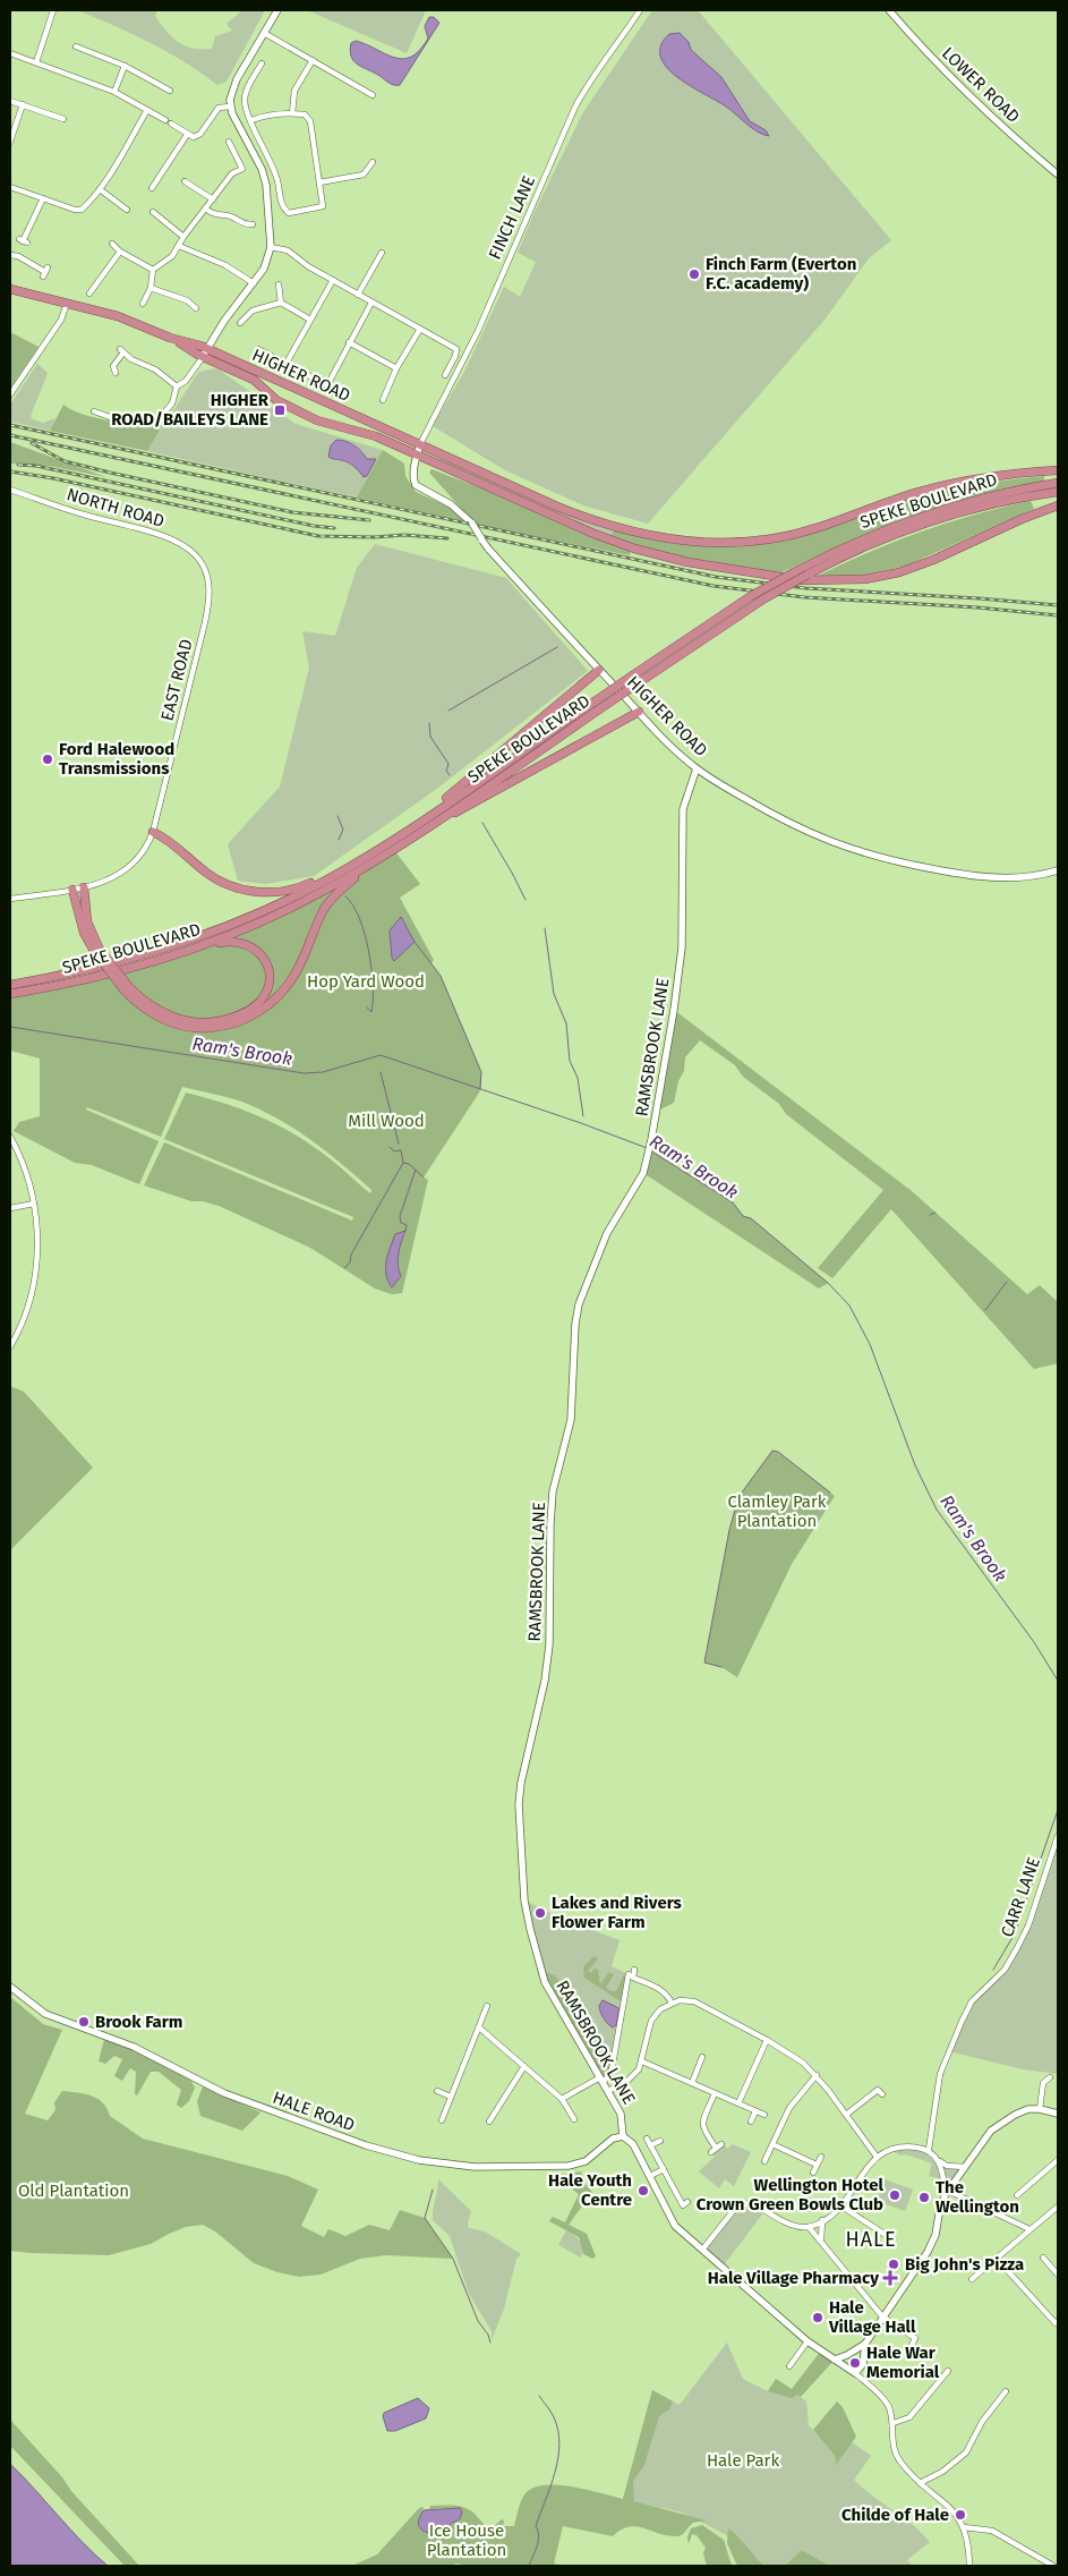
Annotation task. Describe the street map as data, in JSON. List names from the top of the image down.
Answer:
{
  "streets": {
    "highway": ["HIGHER ROAD", "SPEKE BOULEVARD"],
    "street": [
      "LOWER ROAD",
      "FINCH LANE",
      "NORTH ROAD",
      "EAST ROAD",
      "RAMSBROOK LANE",
      "CARR LANE",
      "HALE ROAD"
    ]
  },
  "crossings": [
    ["FINCH LANE", "HIGHER ROAD"],
    ["HIGHER ROAD", "RAMSBROOK LANE"],
    ["NORTH ROAD", "EAST ROAD"],
    ["RAMSBROOK LANE", "HALE ROAD"]
  ],
  "districts": ["HALE"],
  "water": ["Ram's Brook"],
  "parks": [
    "Hop Yard Wood",
    "Mill Wood",
    "Clamley Park Plantation",
    "Old Plantation",
    "Hale Park",
    "Ice House Plantation"
  ],
  "places": {
    "other": [
      "Finch Farm (Everton F.C. academy)",
      "Ford Halewood Transmissions",
      "Lakes and Rivers Flower Farm",
      "Brook Farm",
      "Hale Youth Centre",
      "Wellington Hotel Crown Green Bowls Club",
      "The Wellington",
      "Big John's Pizza",
      "Hale Village Hall",
      "Hale War Memorial",
      "Childe of Hale"
    ],
    "transit": ["HIGHER ROAD/BAILEYS LANE"],
    "health": ["Hale Village Pharmacy"]
  }
}
